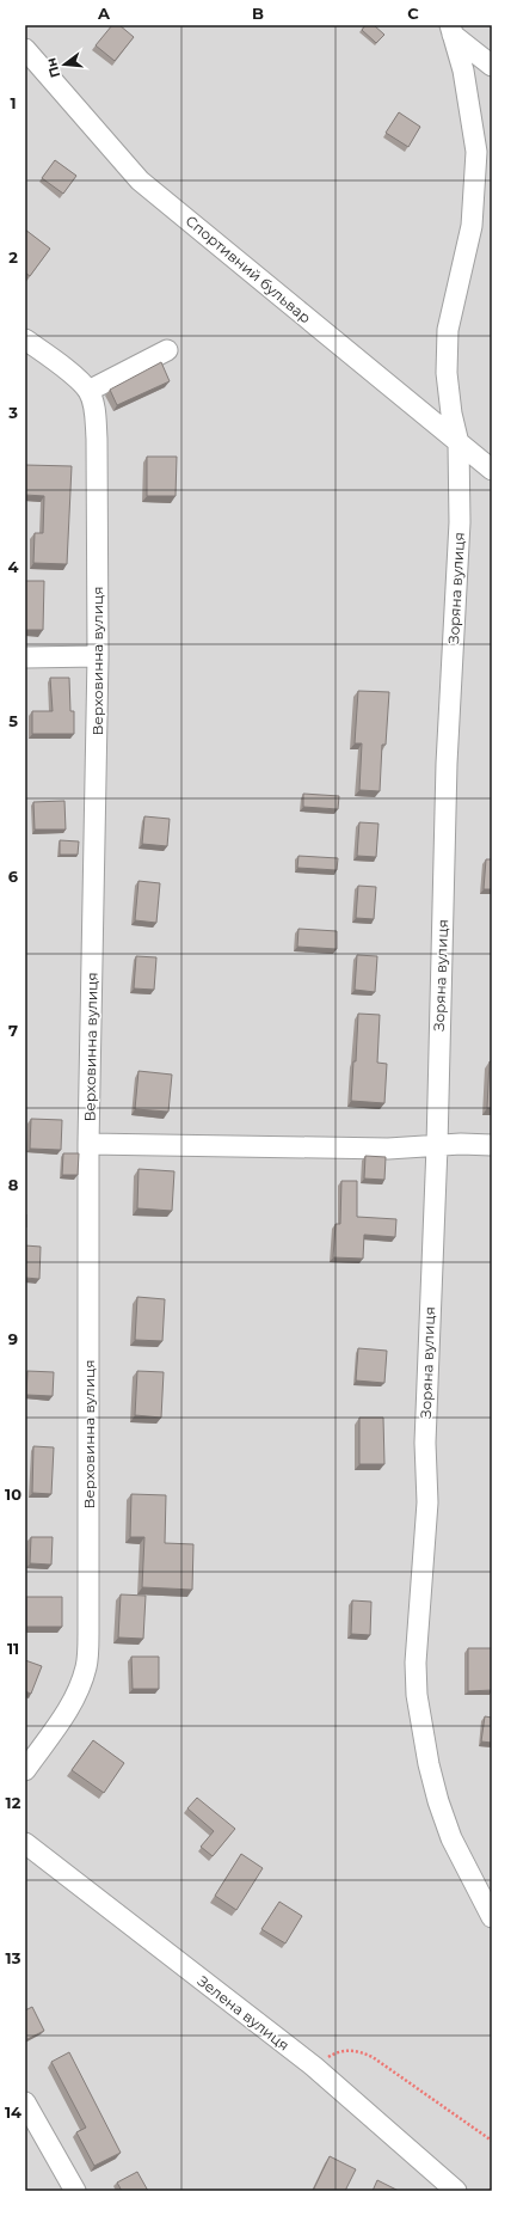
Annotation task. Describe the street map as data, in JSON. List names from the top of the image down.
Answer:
{
  "streets": {
    "street": [
      "Спортивний бульвар",
      "Зоряна вулиця",
      "Верховинна вулиця",
      "Зелена вулиця"
    ]
  },
  "crossings": [
    ["Спортивний бульвар", "Зоряна вулиця"]
  ],
  "north": "left",
  "grid": {
    "columns": ["A", "B", "C"],
    "rows": [
      "1",
      "2",
      "3",
      "4",
      "5",
      "6",
      "7",
      "8",
      "9",
      "10",
      "11",
      "12",
      "13",
      "14"
    ]
  }
}
